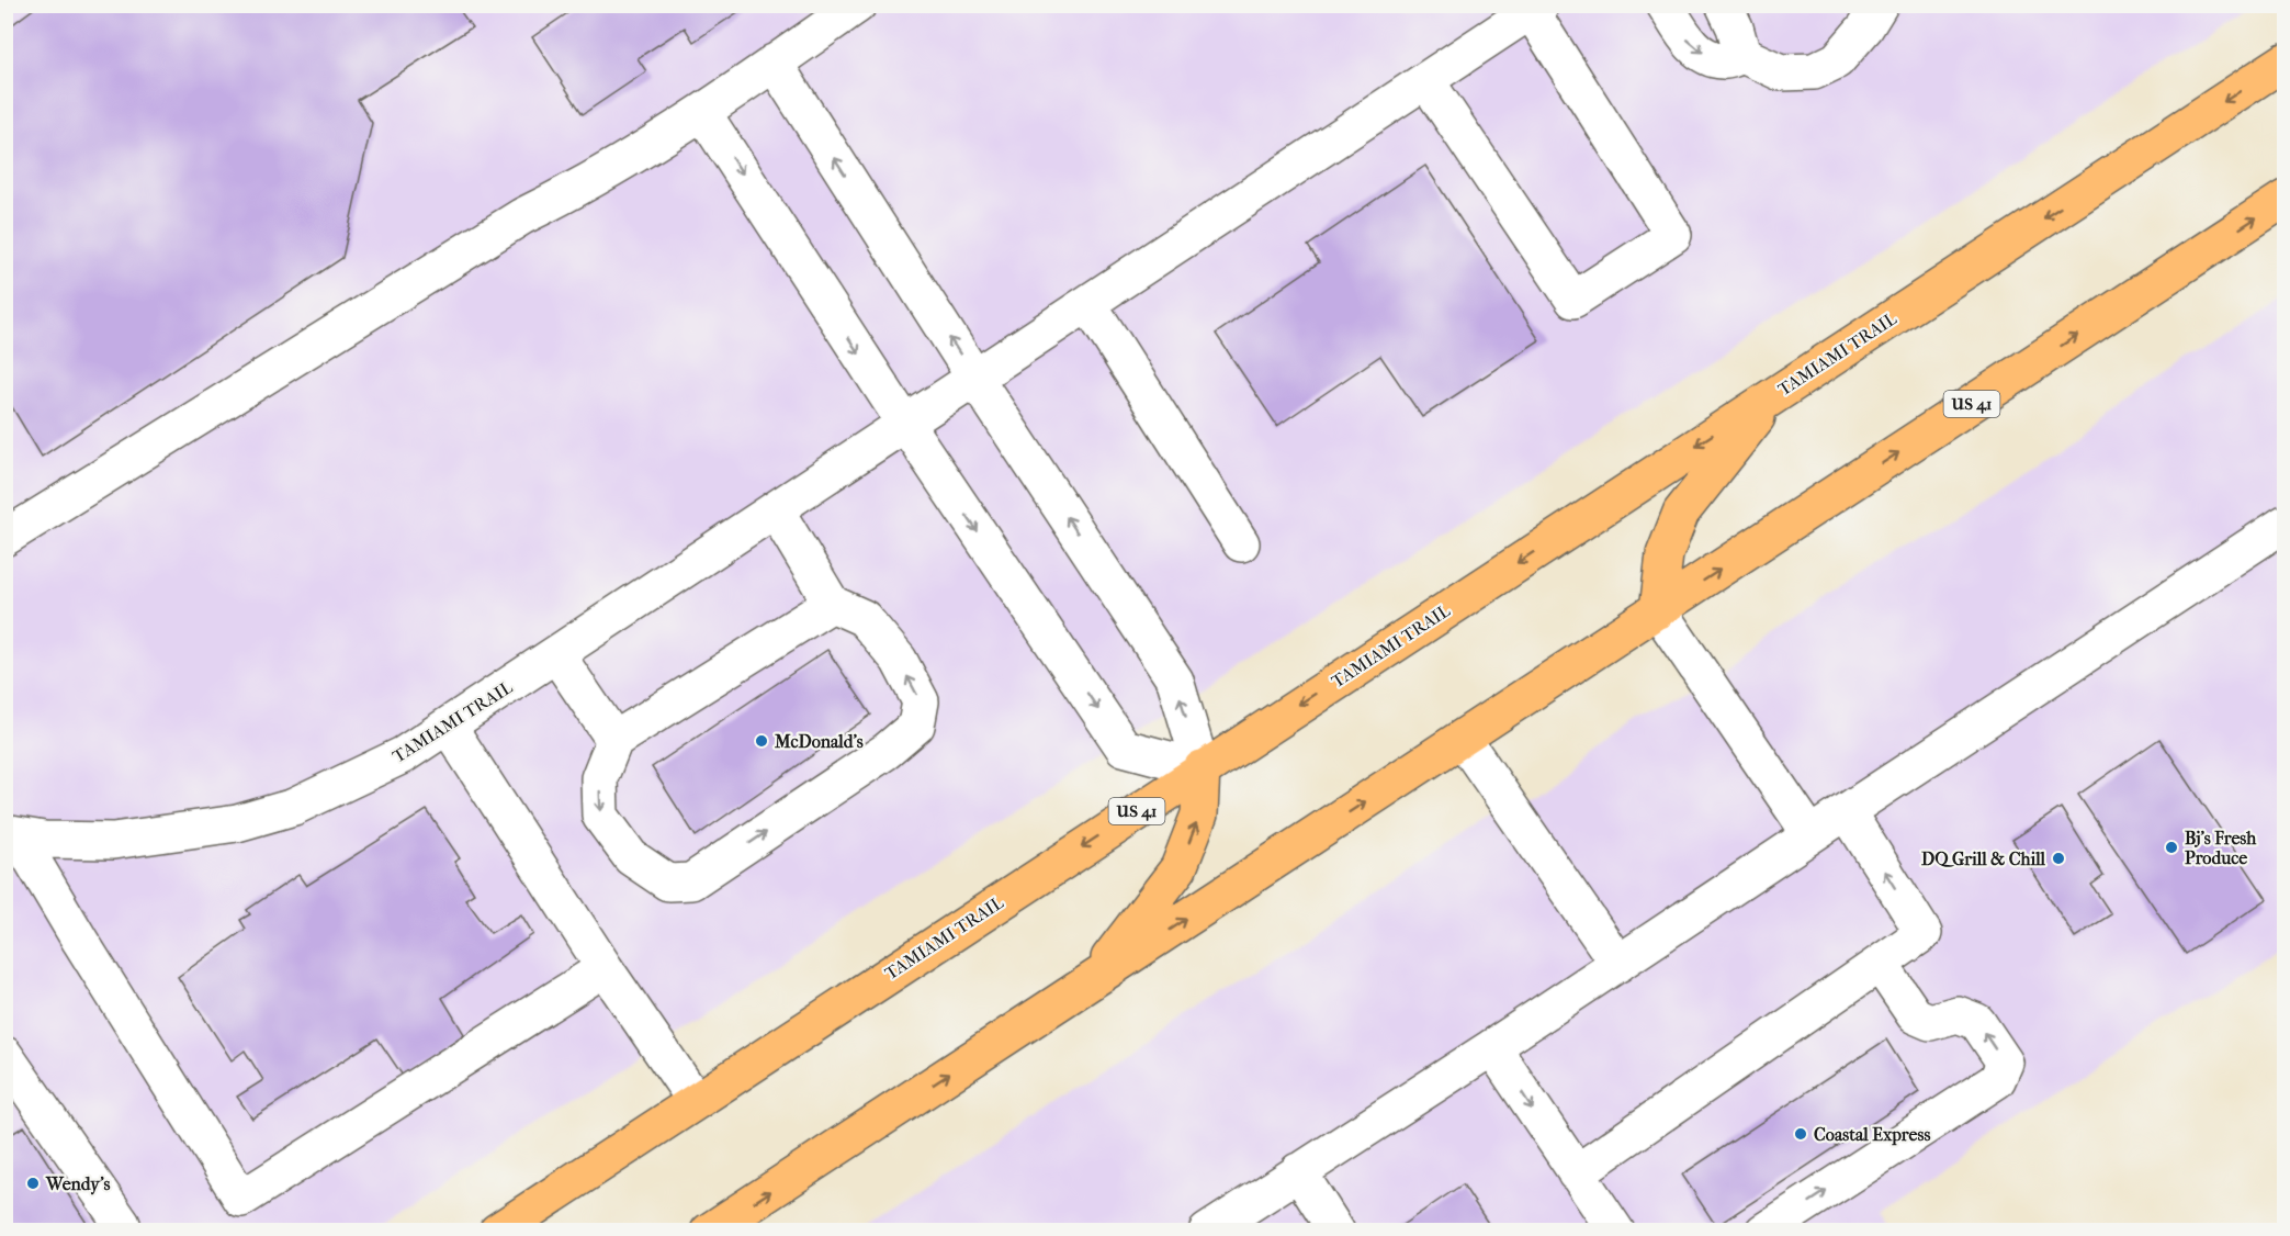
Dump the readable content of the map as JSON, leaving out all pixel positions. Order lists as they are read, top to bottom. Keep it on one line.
{"streets":{"main road":["TAMIAMI TRAIL","US 41"]},"one_way":["TAMIAMI TRAIL"],"places":["McDonald's","Bj's Fresh Produce","DQ Grill & Chill","Coastal Express","Wendy's"]}
